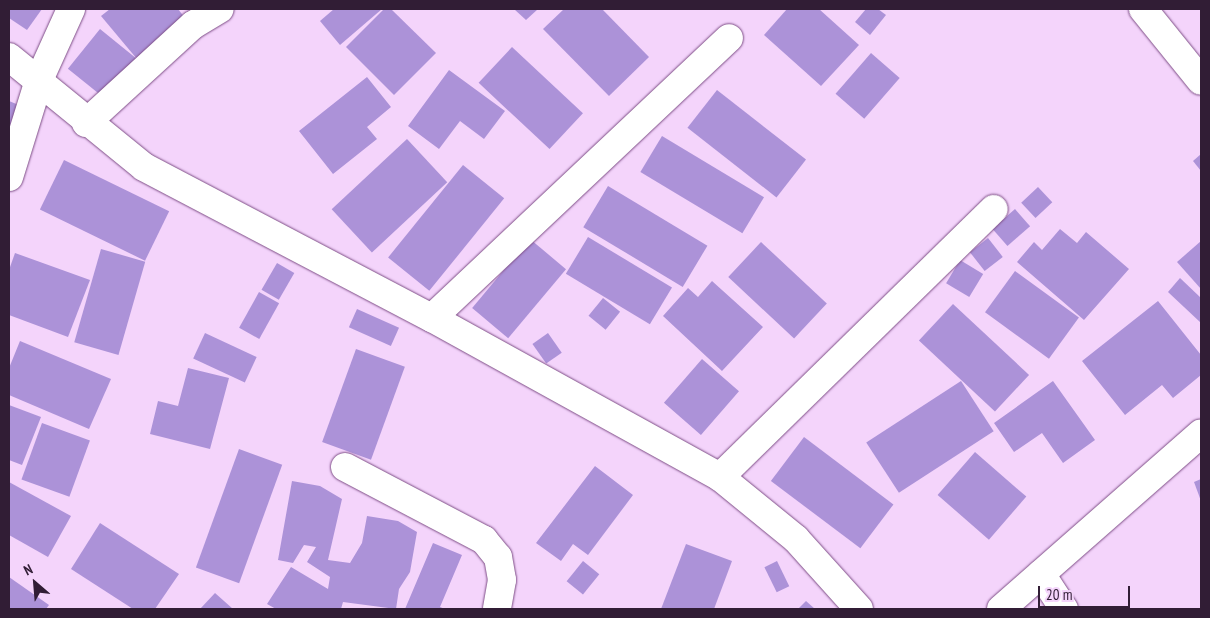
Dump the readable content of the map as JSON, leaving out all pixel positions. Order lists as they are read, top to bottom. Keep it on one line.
{"scale_bar":"20 m","north":"top left"}
